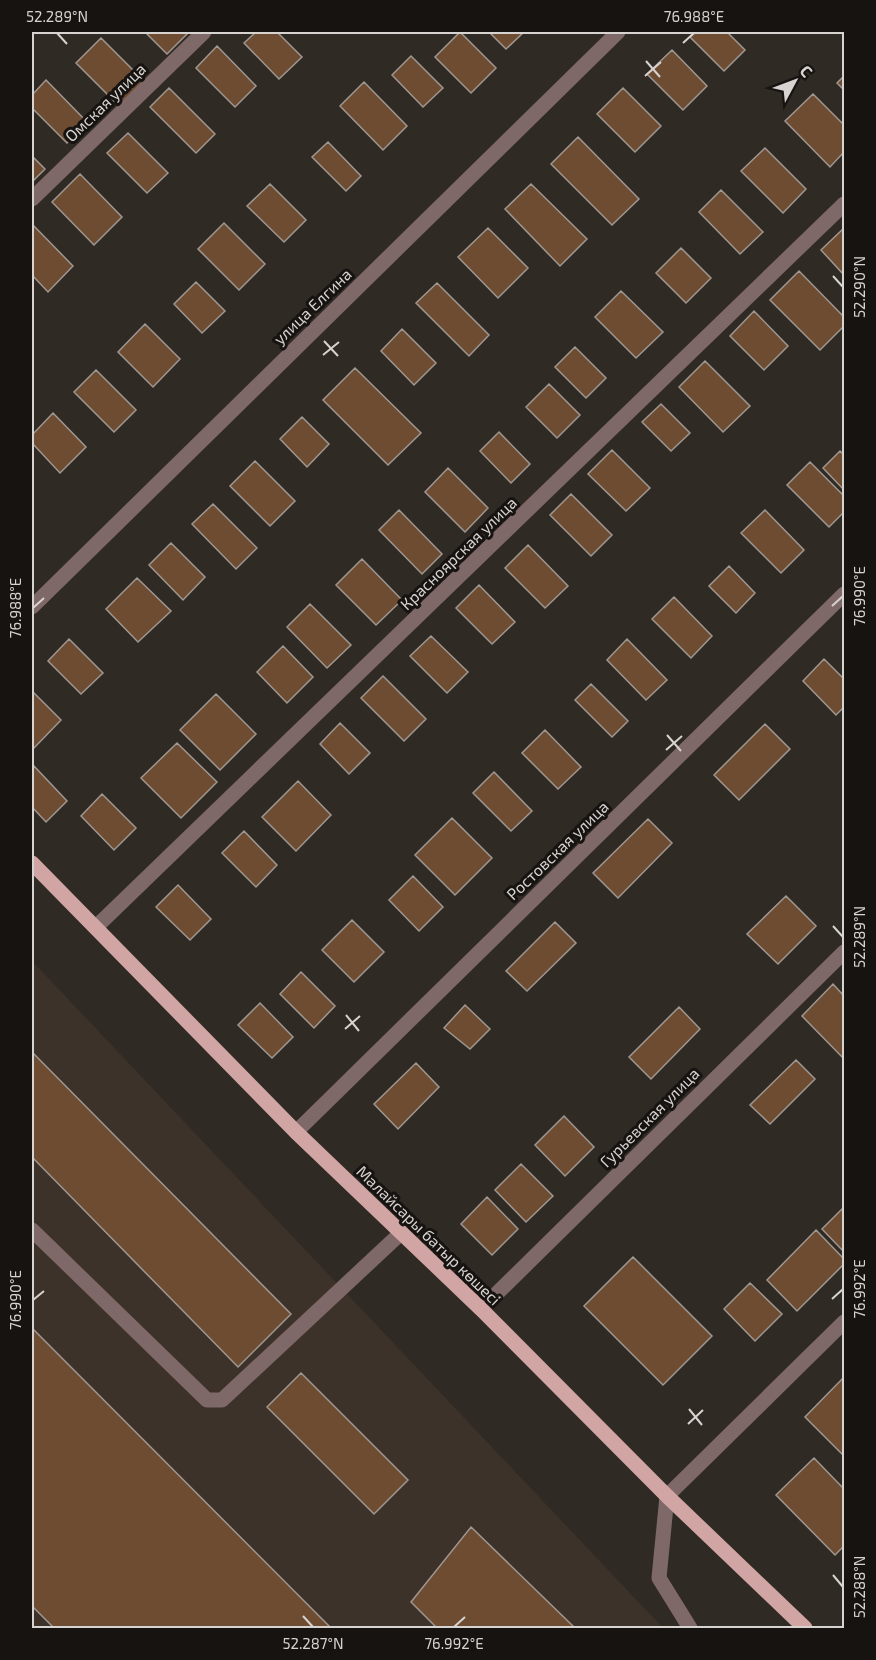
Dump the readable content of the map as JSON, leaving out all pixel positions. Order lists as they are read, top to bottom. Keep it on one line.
{"streets":{"main road":["Малайсары батыр көшесі"],"street":["Омская улица","улица Елгина","Красноярская улица","Ростовская улица","Гурьевская улица"]},"crossings":[["Красноярская улица","Малайсары батыр көшесі"],["Ростовская улица","Малайсары батыр көшесі"],["Гурьевская улица","Малайсары батыр көшесі"]],"north":"top right","coordinates":["52.289°N","76.988°E","52.290°N","76.990°E","76.992°E","52.288°N","52.287°N"]}
